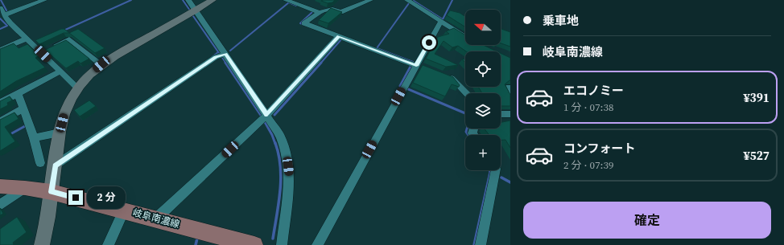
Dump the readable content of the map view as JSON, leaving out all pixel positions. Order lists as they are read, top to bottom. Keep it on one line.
{"streets":{"main road":["岐阜南濃線"]},"north":"left","page":{"banner":["乗車地","岐阜南濃線"],"map_buttons":"+","list":[{"name":"エコノミー","note":"1 分 · 07:38","value":"¥391"},{"name":"コンフォート","note":"2 分 · 07:39","value":"¥527"}],"bubble":"2 分","buttons":"確定"}}
